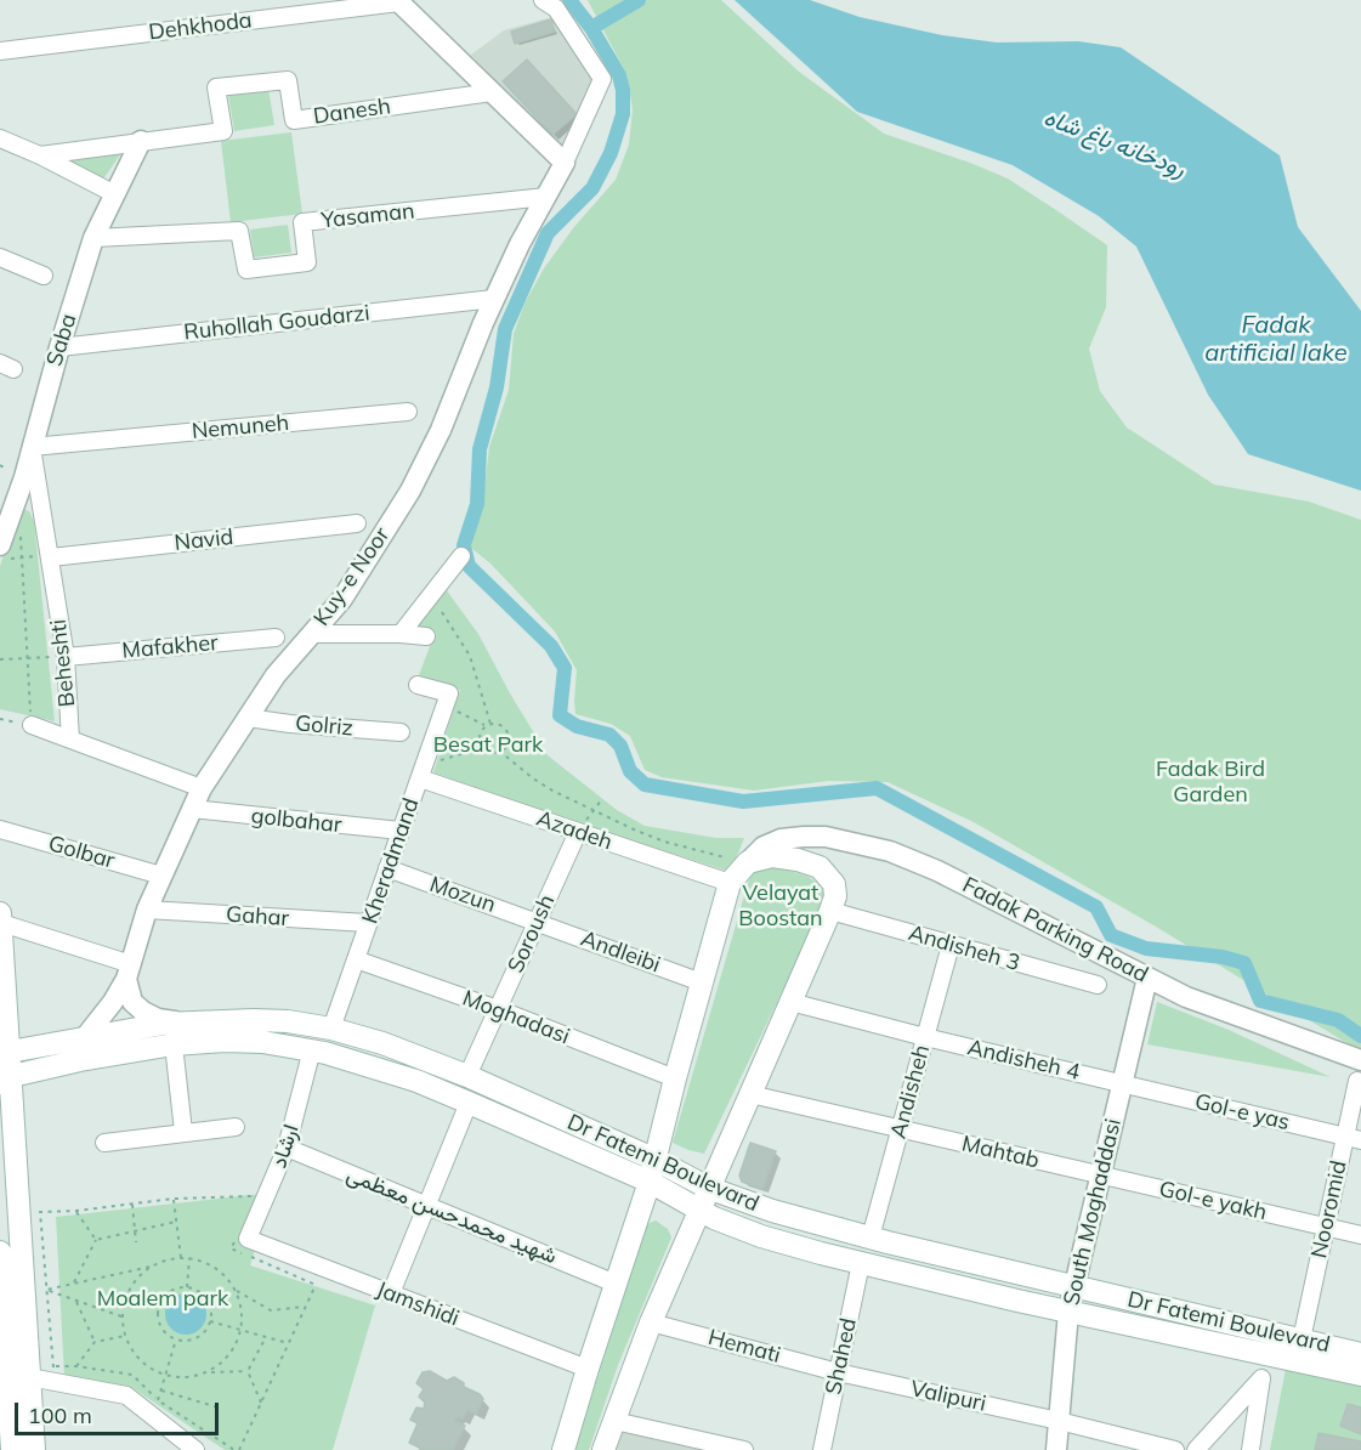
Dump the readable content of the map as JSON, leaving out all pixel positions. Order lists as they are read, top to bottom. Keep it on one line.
{"streets":{"main road":["Dr Fatemi Boulevard"],"street":["Dehkhoda","Danesh","Yasaman","Ruhollah Goudarzi","Saba","Nemuneh","Navid","Kuy-e Noor","Mafakher","Beheshti","Golriz","golbahar","Azadeh","Golbar","Kheradmand","Mozun","Gahar","Fadak Parking Road","Soroush","Andisheh 3","Andleibi","Moghadasi","Andisheh 4","Andisheh","Gol-e yas","ارشاد","Mahtab","Gol-e yakh","Nooromid","South Moghaddasi","شهید محمدحسن معظمی","Jamshidi","Hemati","Shahed","Valipuri"]},"crossings":[["Danesh","Saba"],["Yasaman","Saba"],["Yasaman","Kuy-e Noor"],["Ruhollah Goudarzi","Saba"],["Ruhollah Goudarzi","Kuy-e Noor"],["Saba","Nemuneh"],["Saba","Beheshti"],["Nemuneh","Beheshti"],["Navid","Beheshti"],["Kuy-e Noor","Beheshti"],["Kuy-e Noor","Golriz"],["Kuy-e Noor","golbahar"],["Kuy-e Noor","Golbar"],["Kuy-e Noor","Gahar"],["Kuy-e Noor","Dr Fatemi Boulevard"],["Mafakher","Beheshti"],["golbahar","Kheradmand"],["Azadeh","Kheradmand"],["Azadeh","Soroush"],["Kheradmand","Mozun"],["Kheradmand","Gahar"],["Kheradmand","Moghadasi"],["Kheradmand","Dr Fatemi Boulevard"],["Mozun","Soroush"],["Mozun","Andleibi"],["Fadak Parking Road","Nooromid"],["Fadak Parking Road","South Moghaddasi"],["Soroush","Andleibi"],["Soroush","Moghadasi"],["Soroush","Dr Fatemi Boulevard"],["Andisheh 3","Andisheh"],["Andisheh 4","Andisheh"],["Andisheh 4","Gol-e yas"],["Andisheh 4","South Moghaddasi"],["Andisheh","Mahtab"],["Andisheh","Dr Fatemi Boulevard"],["Gol-e yas","Nooromid"],["Gol-e yas","South Moghaddasi"],["ارشاد","Dr Fatemi Boulevard"],["ارشاد","شهید محمدحسن معظمی"],["ارشاد","Jamshidi"],["Mahtab","Gol-e yakh"],["Mahtab","South Moghaddasi"],["Dr Fatemi Boulevard","Nooromid"],["Dr Fatemi Boulevard","South Moghaddasi"],["Dr Fatemi Boulevard","Shahed"],["Gol-e yakh","Nooromid"],["Gol-e yakh","South Moghaddasi"],["South Moghaddasi","Valipuri"],["Hemati","Shahed"],["Hemati","Valipuri"],["Shahed","Valipuri"]],"water":["رودخانه باغ شاه","Fadak artificial lake"],"parks":["Besat Park","Fadak Bird Garden","Velayat Boostan","Moalem park"],"scale_bar":"100 m"}
